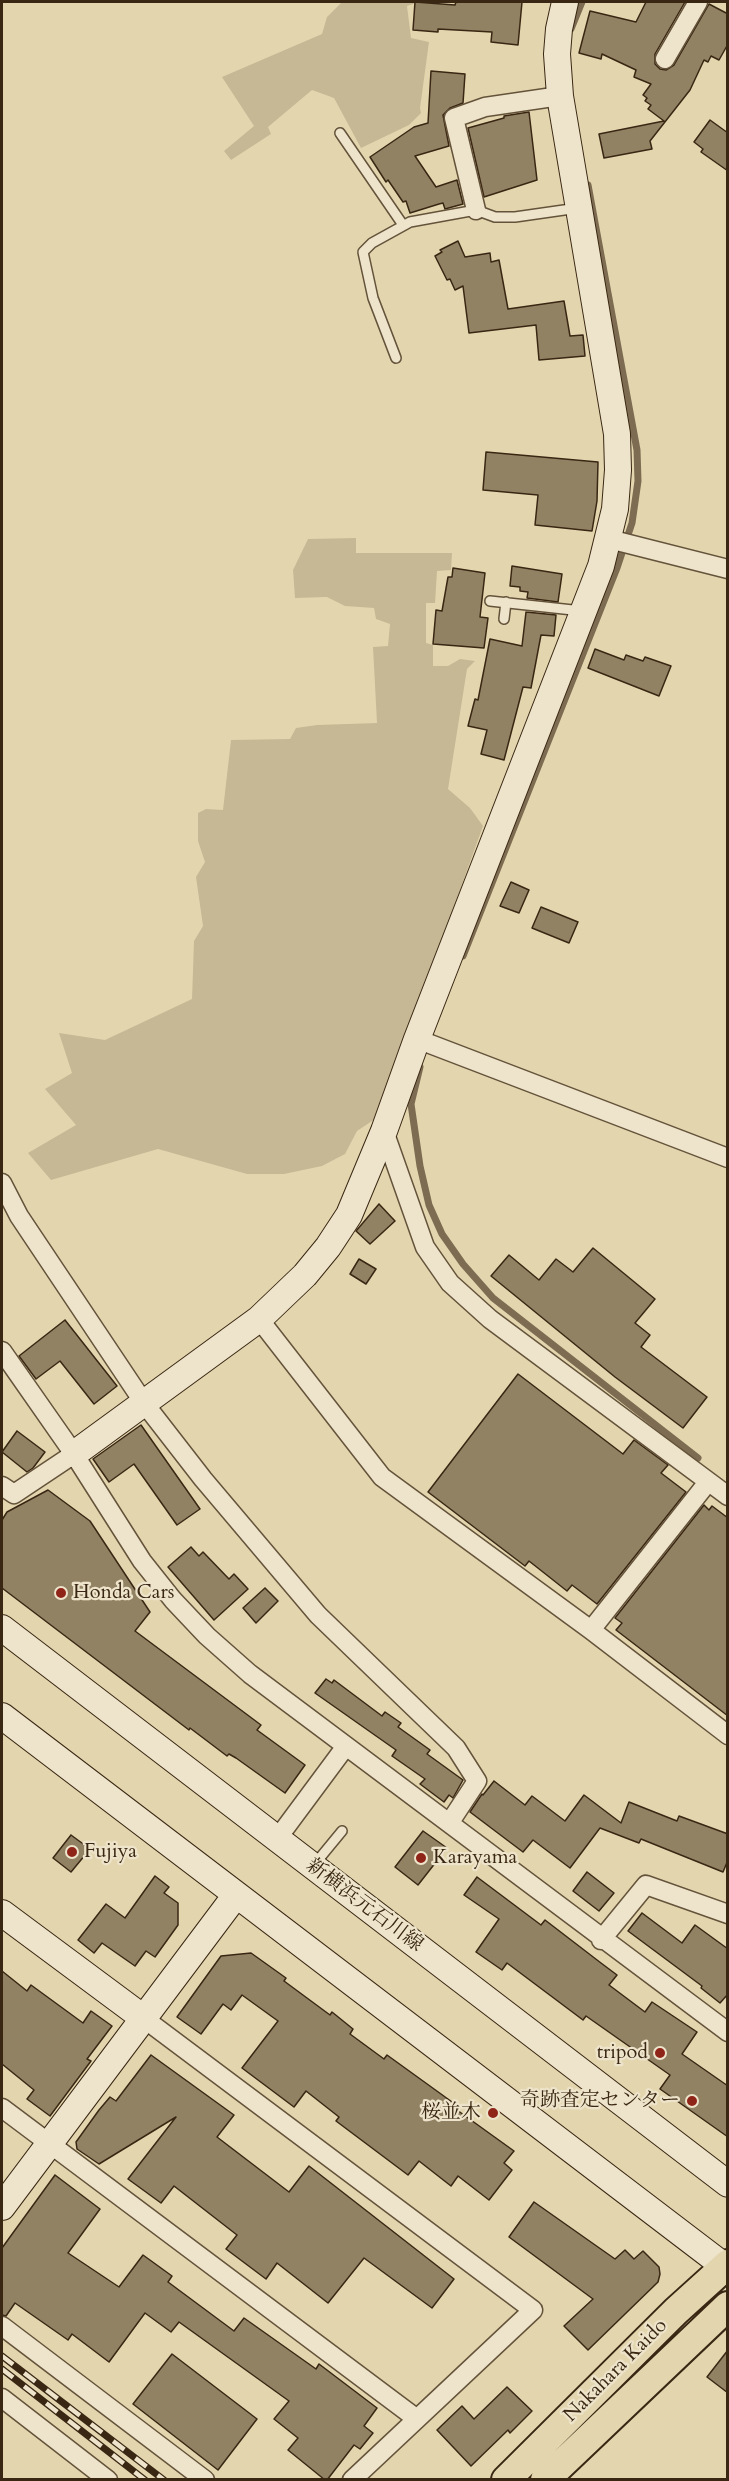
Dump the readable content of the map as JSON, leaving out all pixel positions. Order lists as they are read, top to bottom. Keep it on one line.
{"streets":{"main road":["Nakahara Kaido"],"street":["新横浜元石川線"]},"places":["Honda Cars","Fujiya","Karayama","tripod","奇跡査定センター","桜並木"]}
